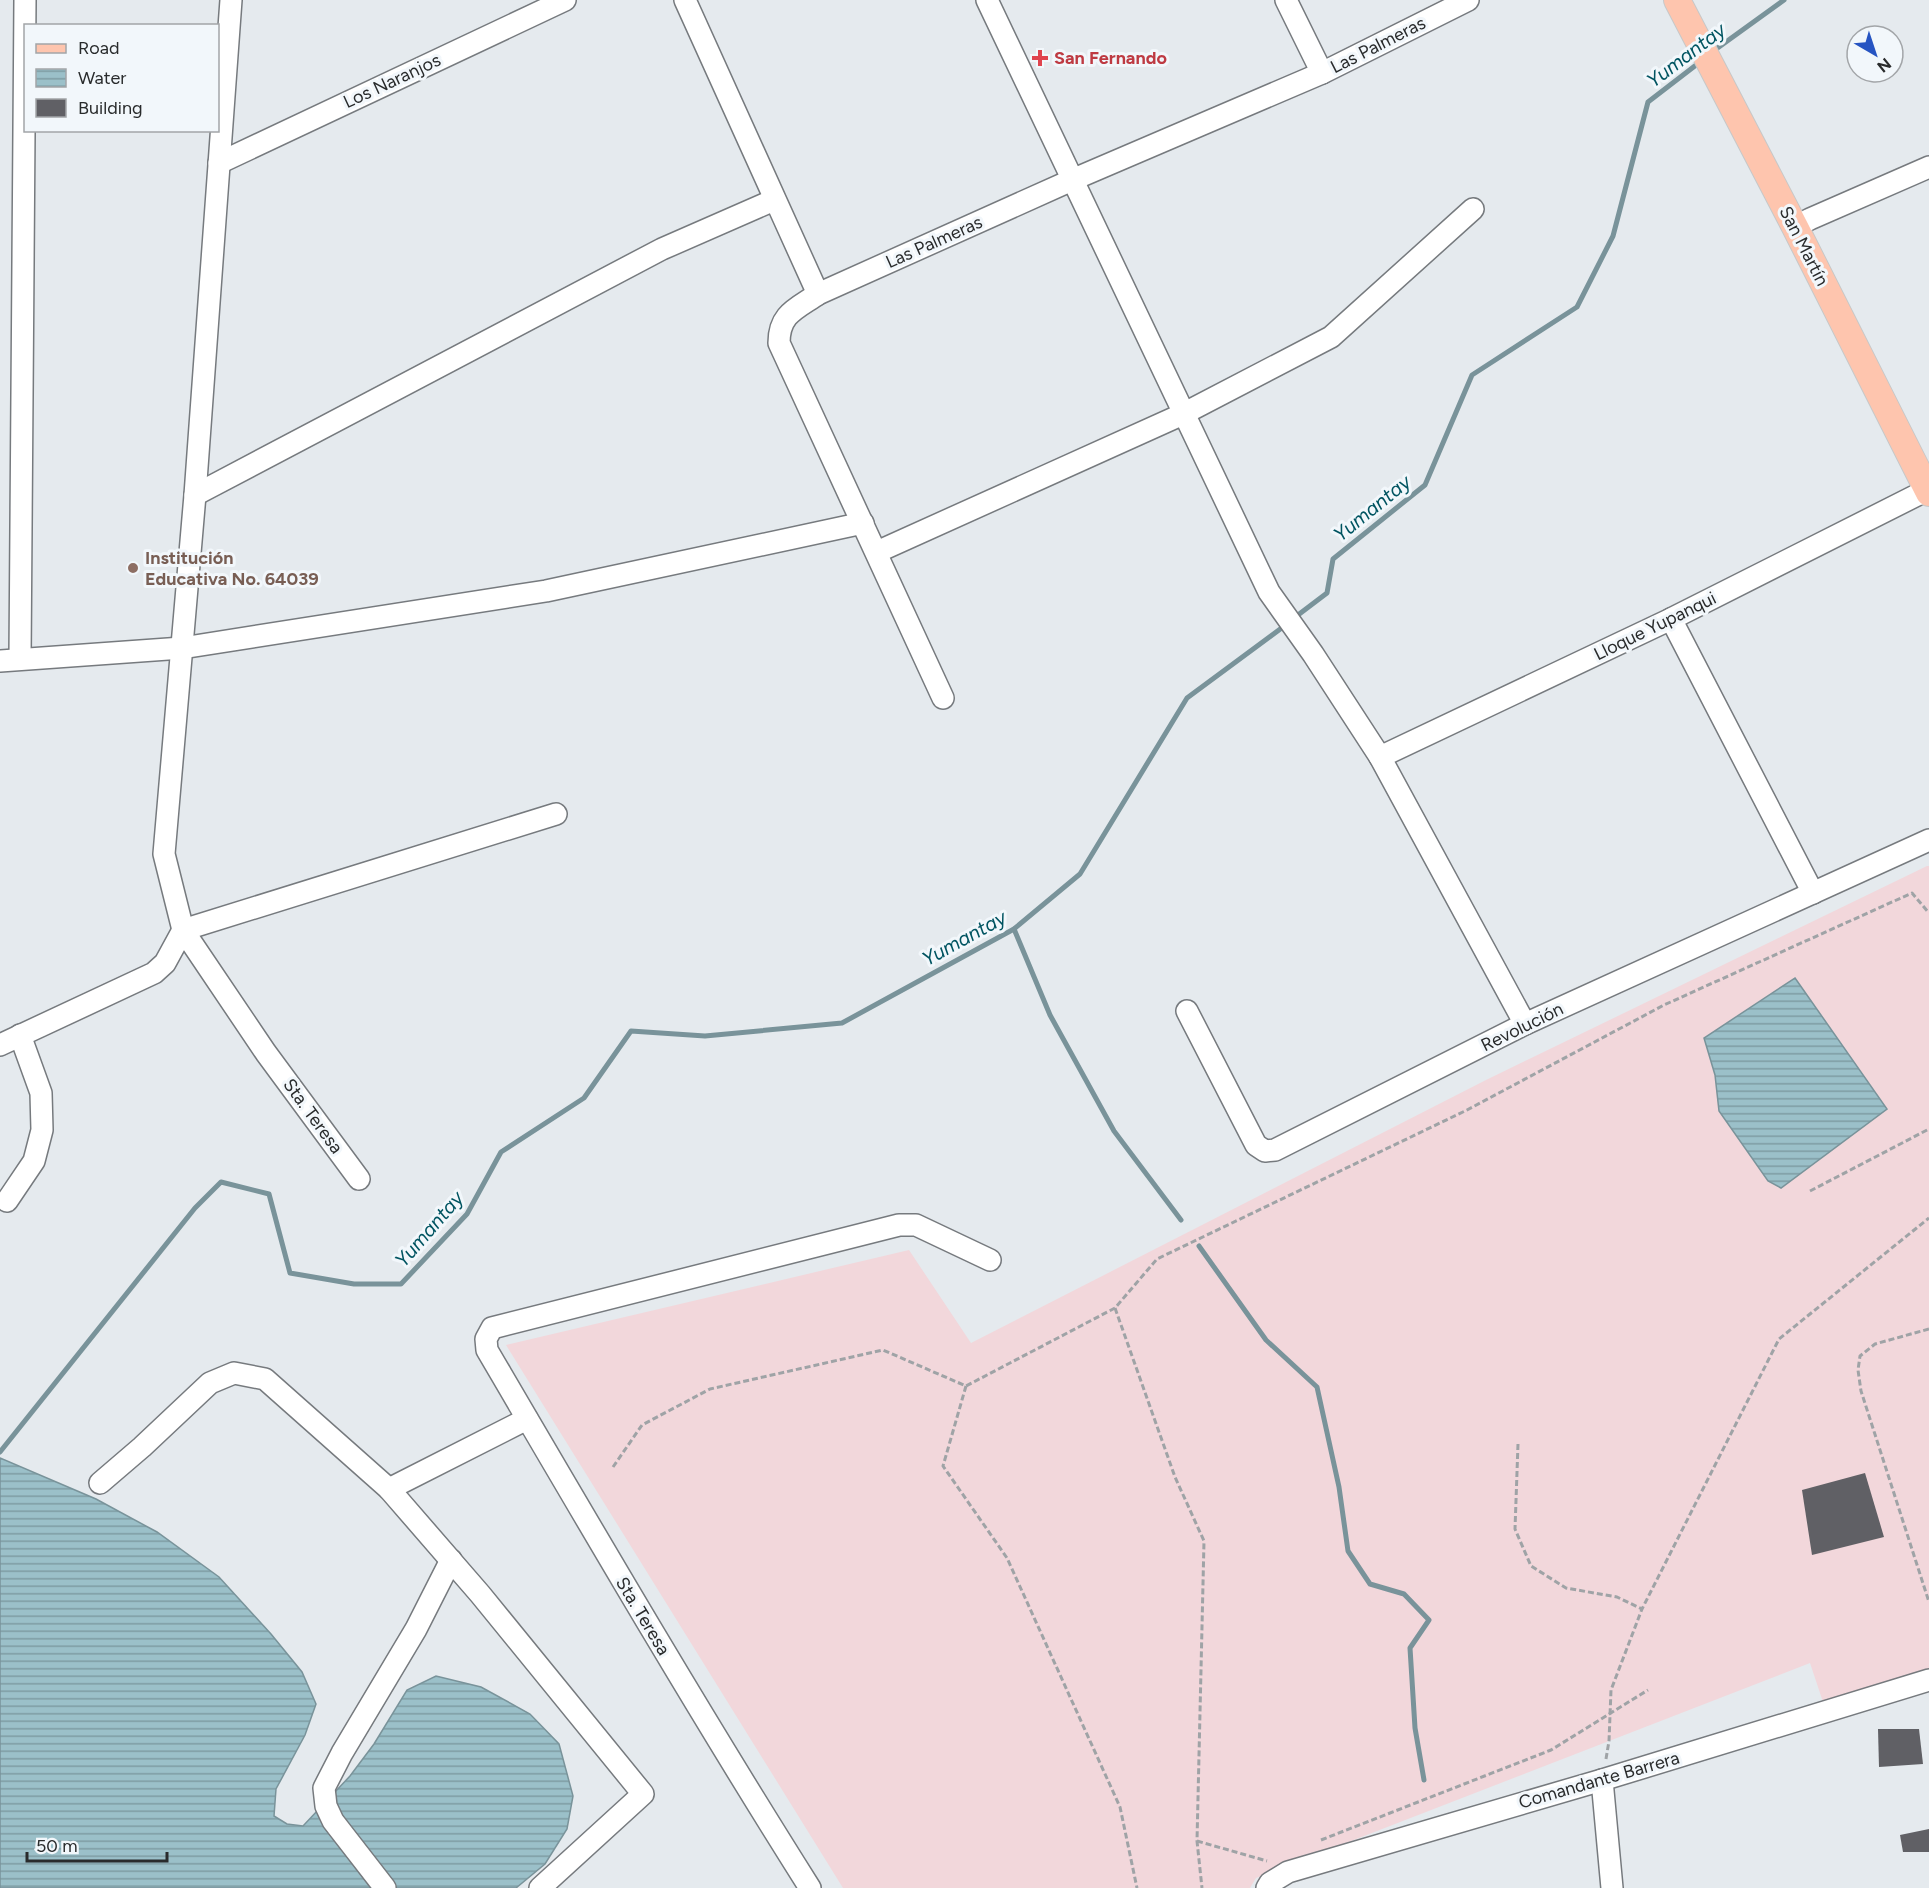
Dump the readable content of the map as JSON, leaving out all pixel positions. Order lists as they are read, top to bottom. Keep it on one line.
{"streets":{"main road":["San Martín"],"street":["Las Palmeras","Los Naranjos","Lloque Yupanqui","Revolución","Sta. Teresa","Comandante Barrera"]},"crossings":[["Los Naranjos","Sta. Teresa"],["San Martín","Lloque Yupanqui"]],"water":["Yumantay"],"places":{"health":["San Fernando"],"other":["Institución Educativa No. 64039"]},"legend":["Road","Water","Building"],"scale_bar":"50 m","north":"bottom right"}
